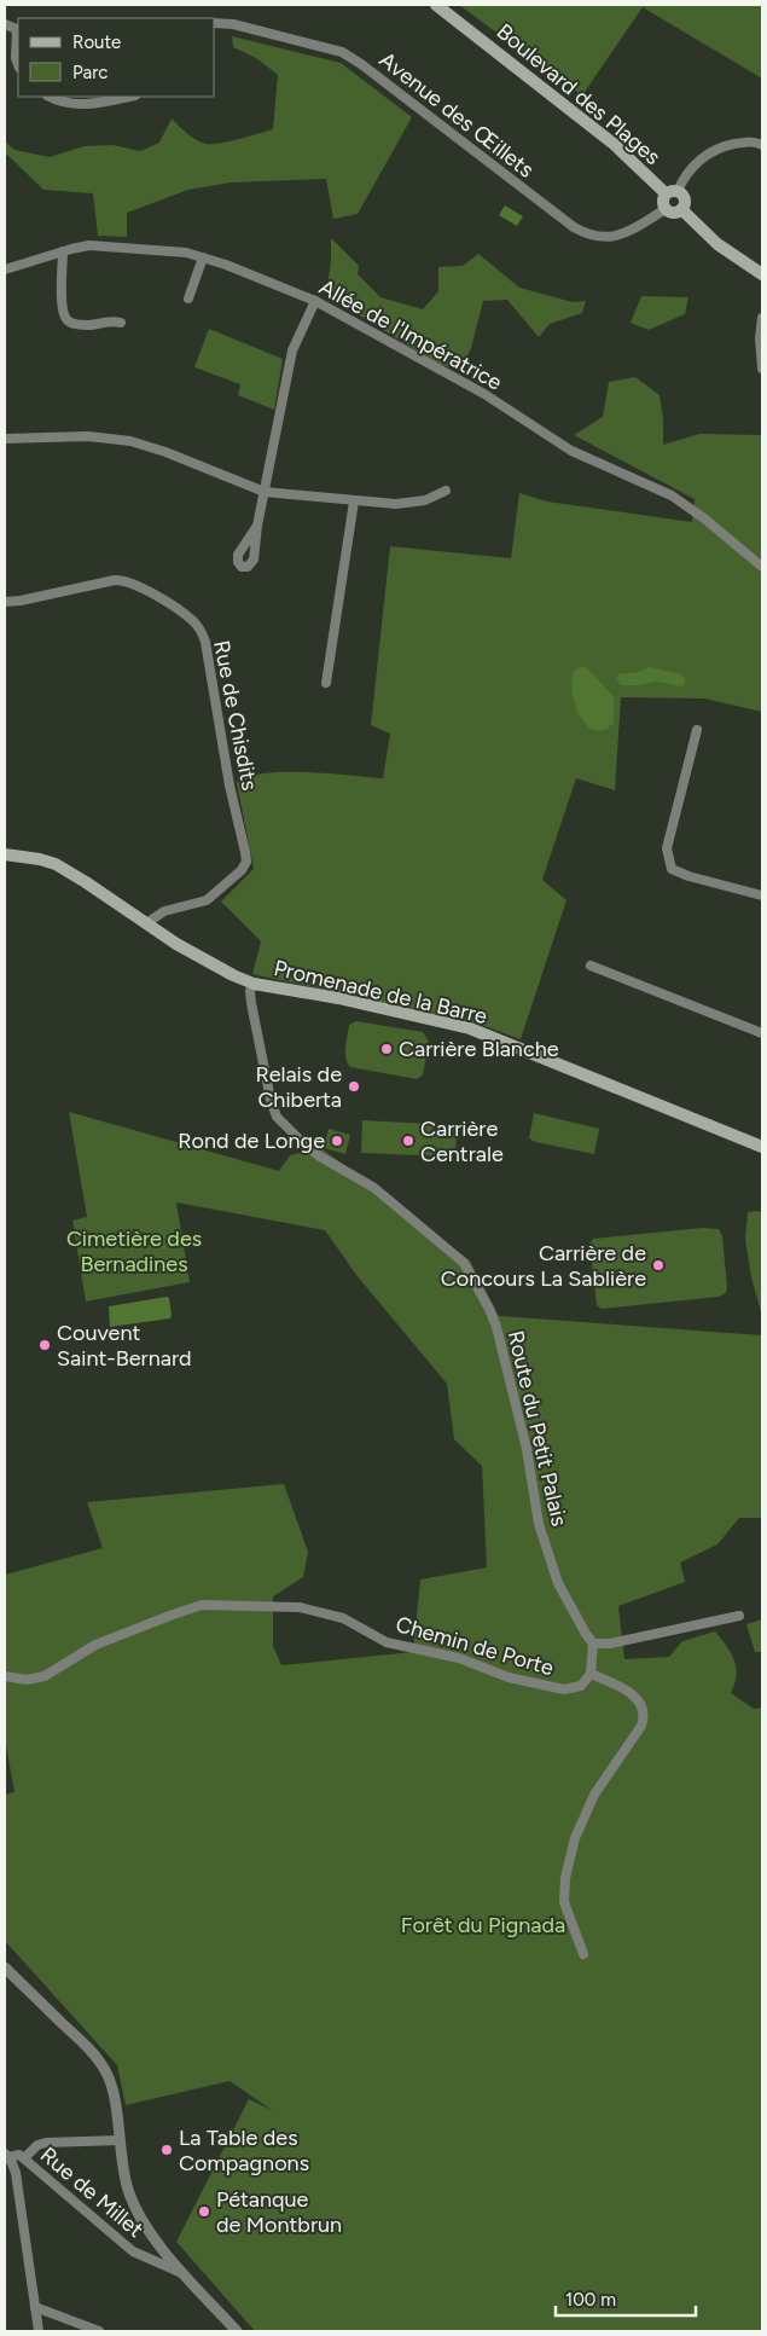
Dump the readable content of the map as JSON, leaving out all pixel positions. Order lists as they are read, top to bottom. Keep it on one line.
{"streets":{"main road":["Boulevard des Plages","Promenade de la Barre"],"street":["Avenue des Œillets","Allée de l'Impératrice","Rue de Chisdits","Route du Petit Palais","Chemin de Porte","Rue de Millet"]},"crossings":[["Boulevard des Plages","Avenue des Œillets"],["Rue de Chisdits","Promenade de la Barre"],["Promenade de la Barre","Route du Petit Palais"]],"parks":["Cimetière des Bernadines","Forêt du Pignada"],"places":["Carrière Blanche","Relais de Chiberta","Rond de Longe","Carrière Centrale","Carrière de Concours La Sablière","Couvent Saint-Bernard","La Table des Compagnons","Pétanque de Montbrun"],"legend":["Route","Parc"],"scale_bar":"100 m"}
